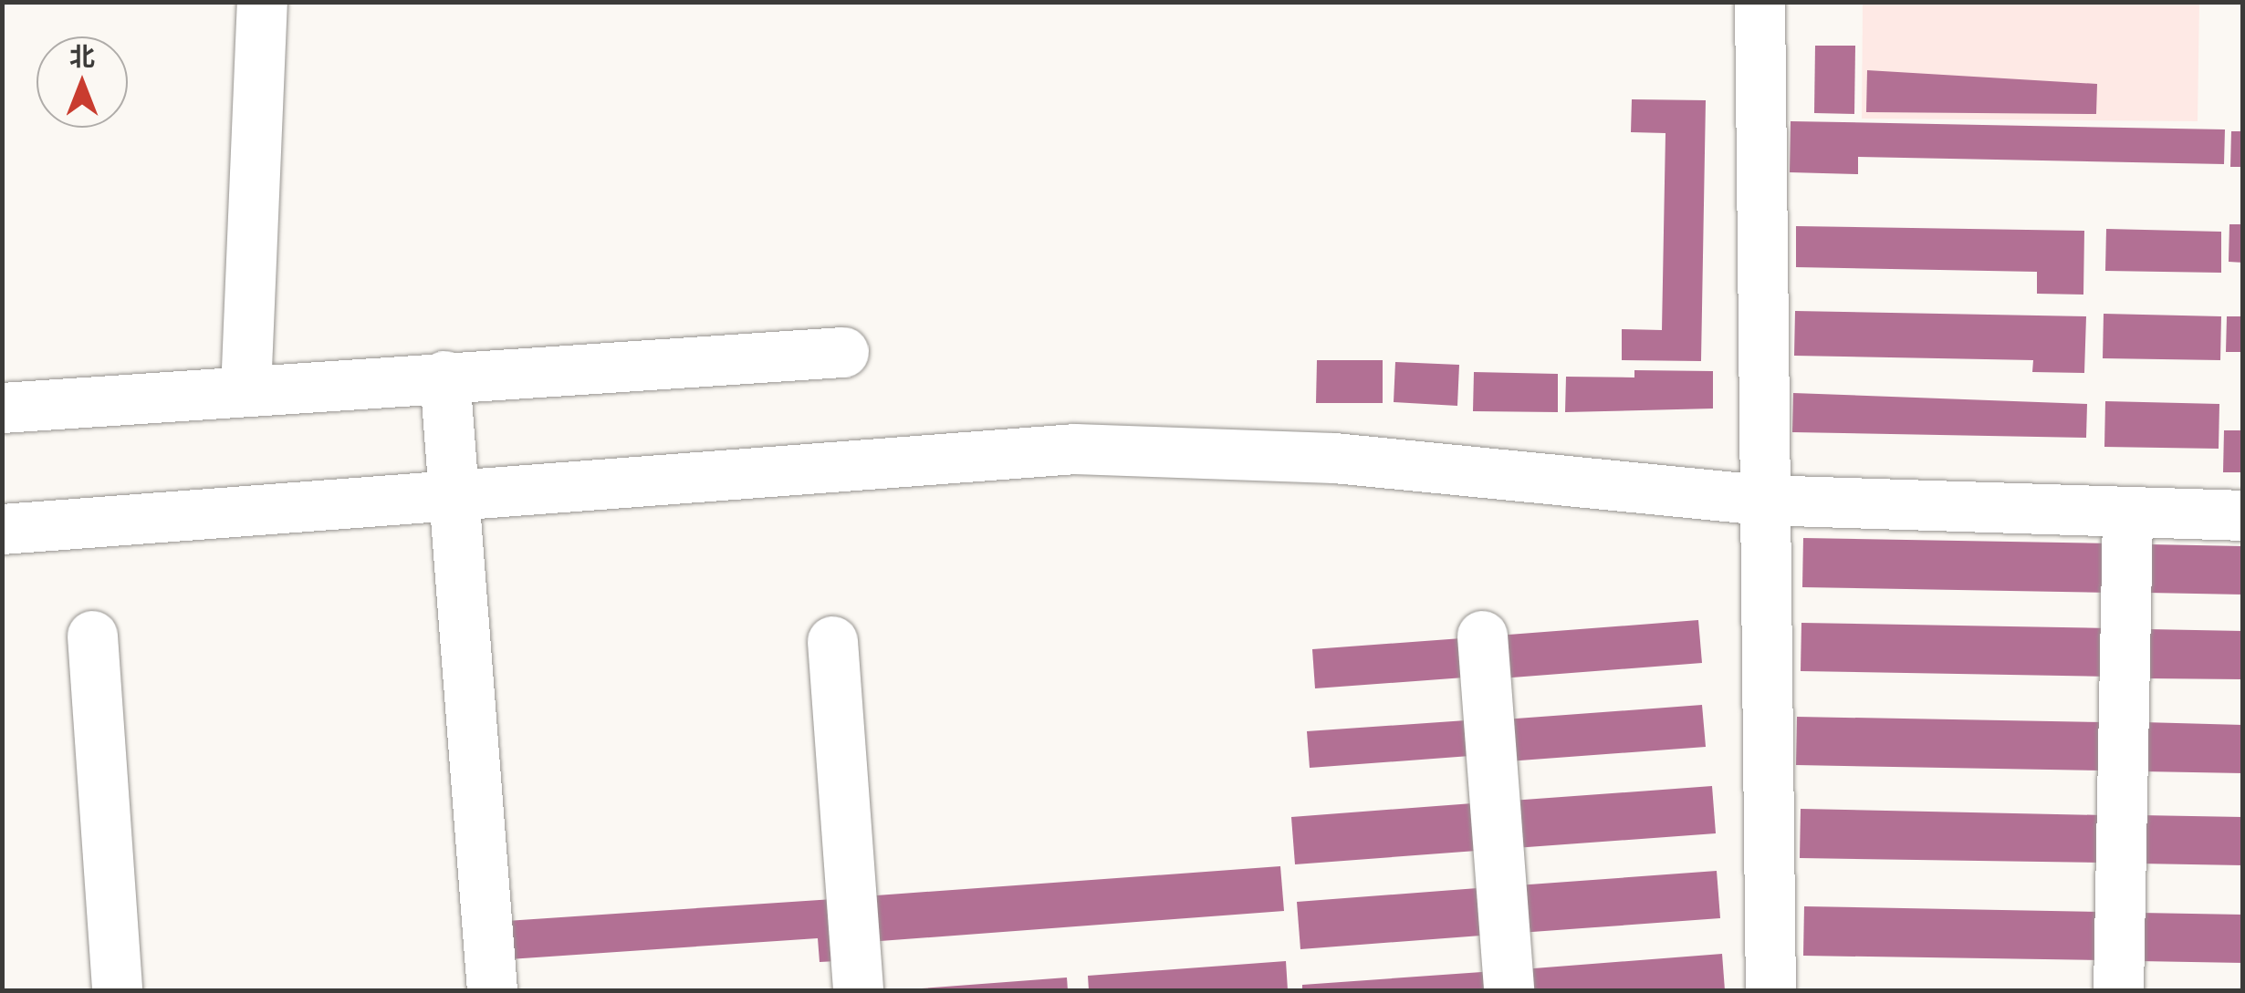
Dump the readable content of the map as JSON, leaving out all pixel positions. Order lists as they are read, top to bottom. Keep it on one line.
{"north":"top"}
